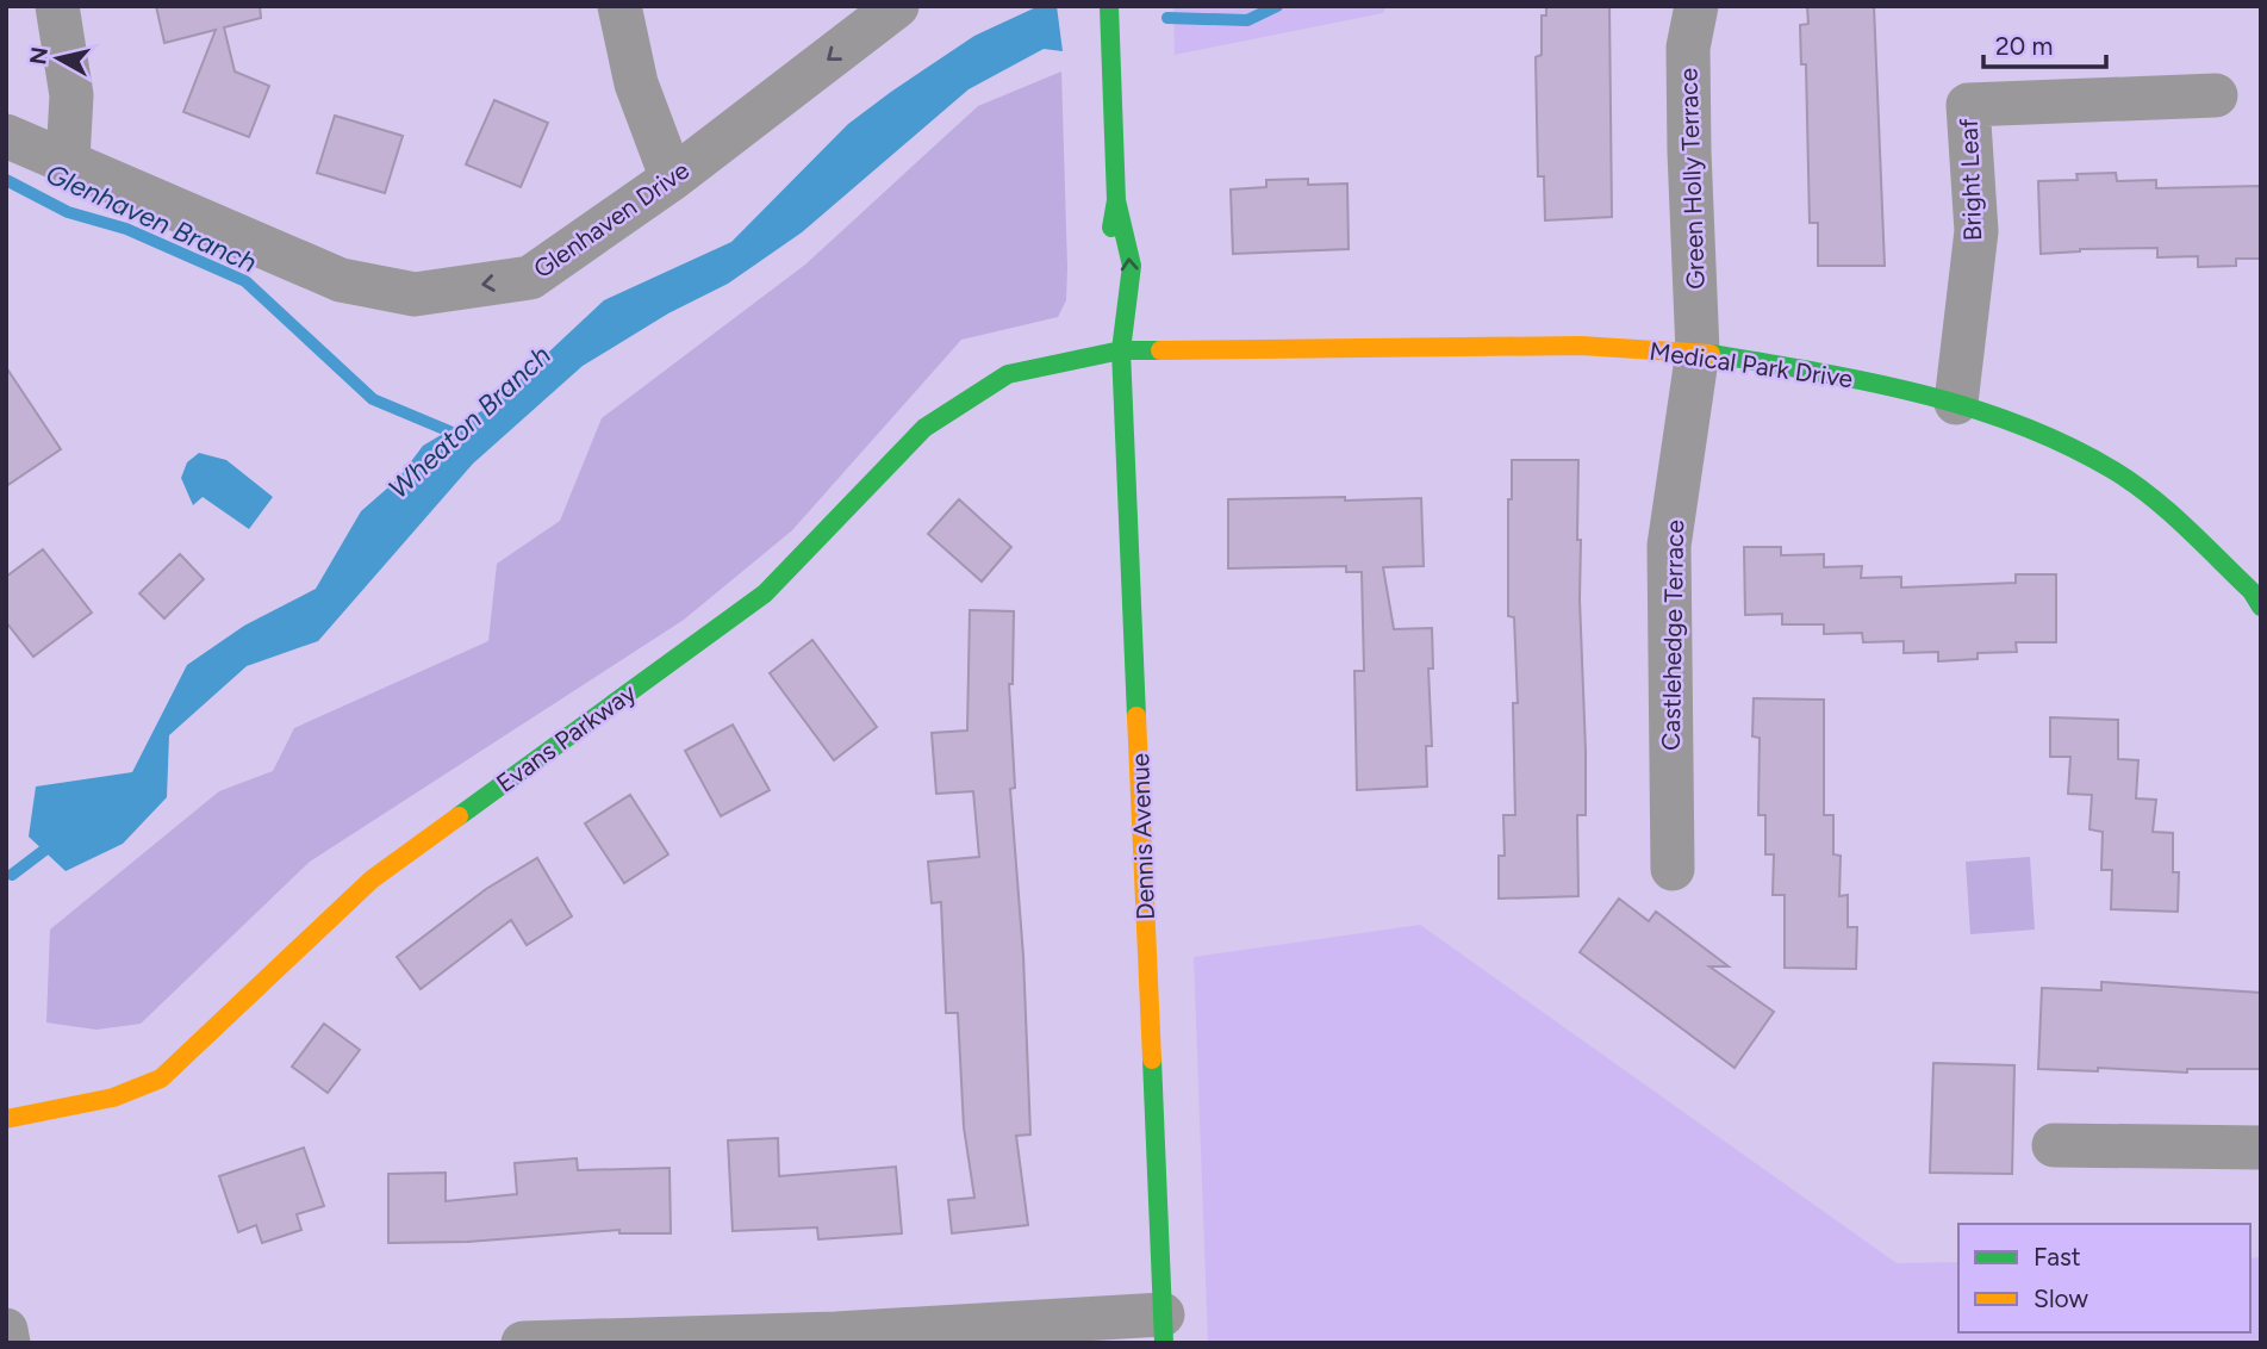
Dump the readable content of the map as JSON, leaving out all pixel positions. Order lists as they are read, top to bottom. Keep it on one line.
{"streets":{"street":["Green Holly Terrace","Bright Leaf","Glenhaven Drive","Medical Park Drive","Castlehedge Terrace","Evans Parkway","Dennis Avenue"]},"crossings":[["Green Holly Terrace","Medical Park Drive"],["Green Holly Terrace","Castlehedge Terrace"],["Bright Leaf","Medical Park Drive"],["Medical Park Drive","Castlehedge Terrace"],["Medical Park Drive","Evans Parkway"],["Medical Park Drive","Dennis Avenue"],["Evans Parkway","Dennis Avenue"]],"one_way":["Glenhaven Drive"],"water":["Glenhaven Branch","Wheaton Branch"],"legend":["Fast","Slow"],"scale_bar":"20 m","north":"left"}
